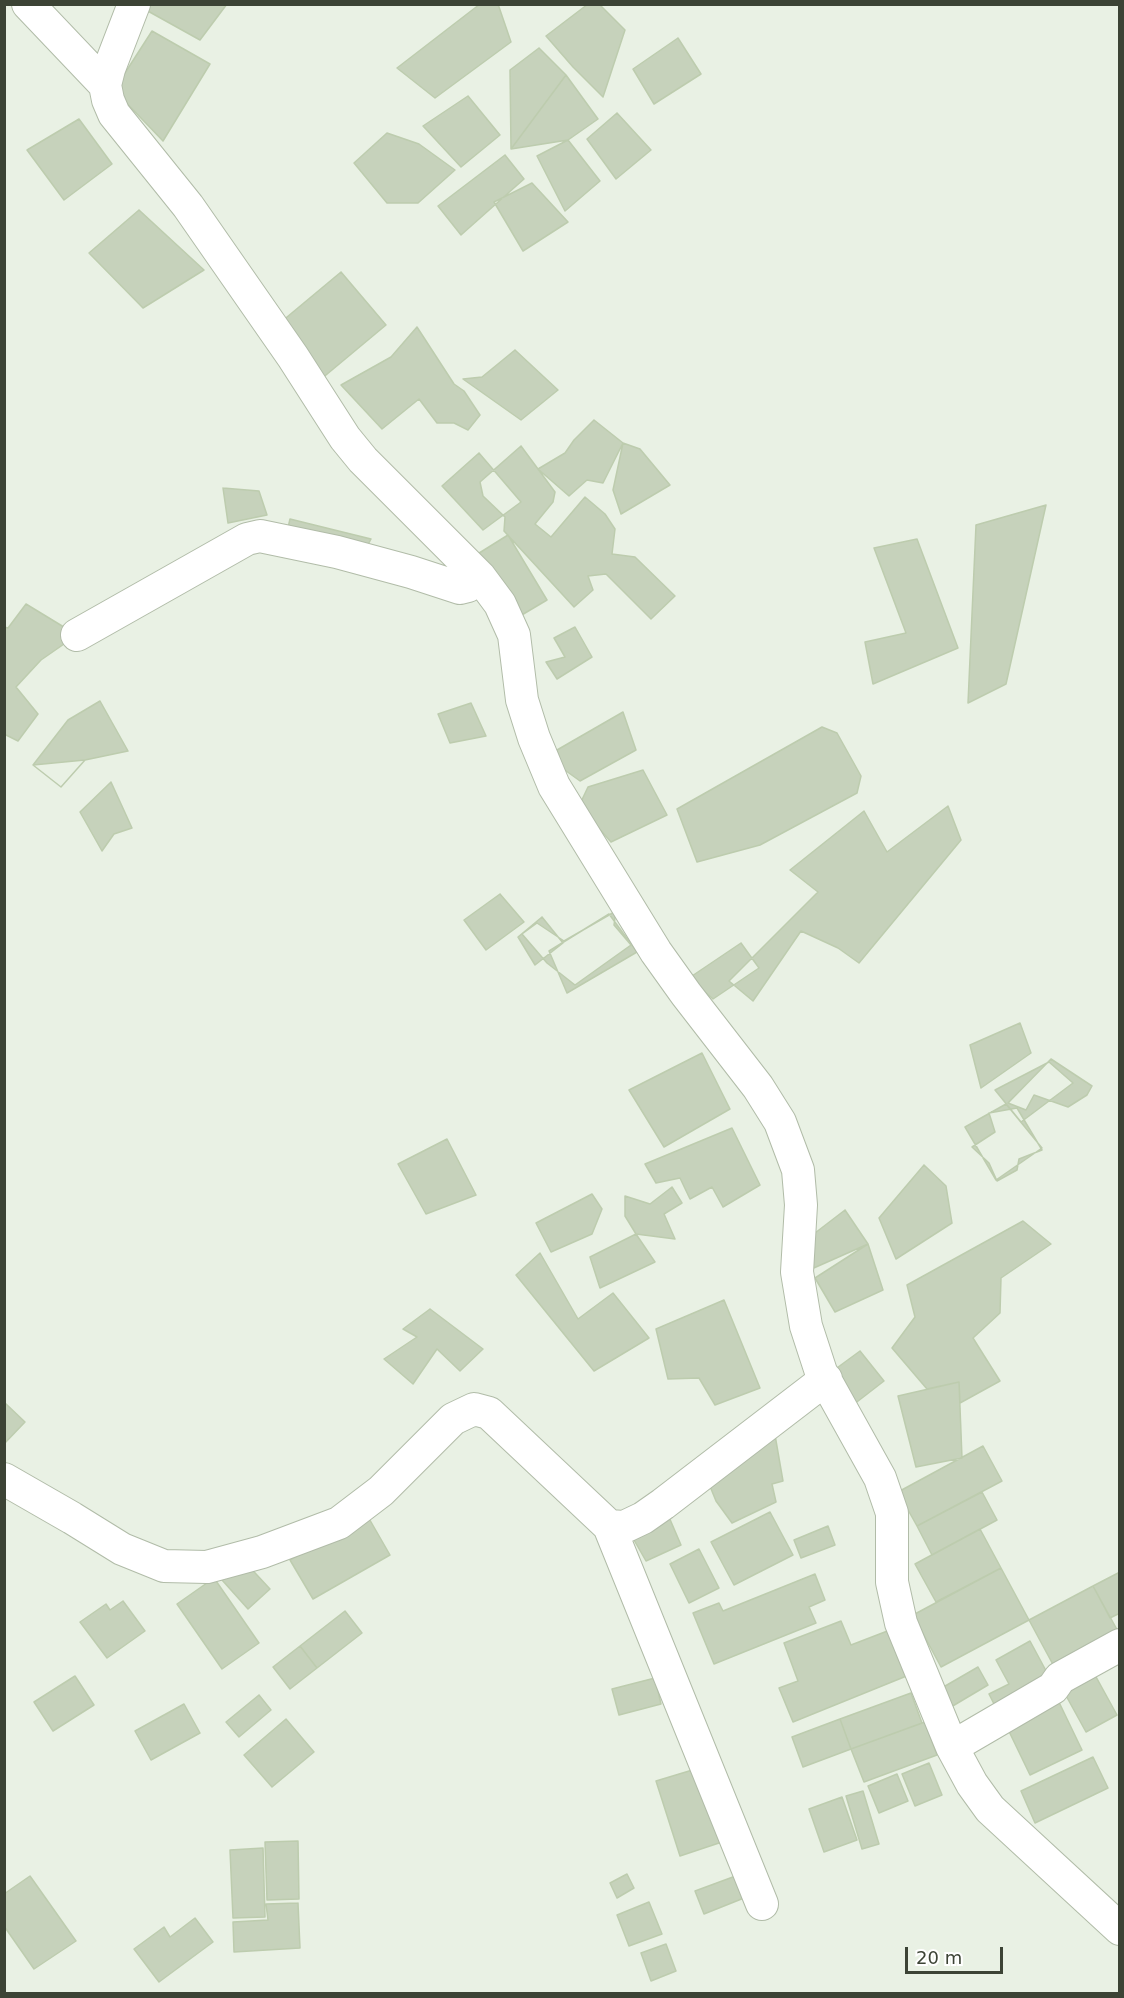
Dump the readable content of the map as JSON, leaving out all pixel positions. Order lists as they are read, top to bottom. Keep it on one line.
{"scale_bar":"20 m"}
